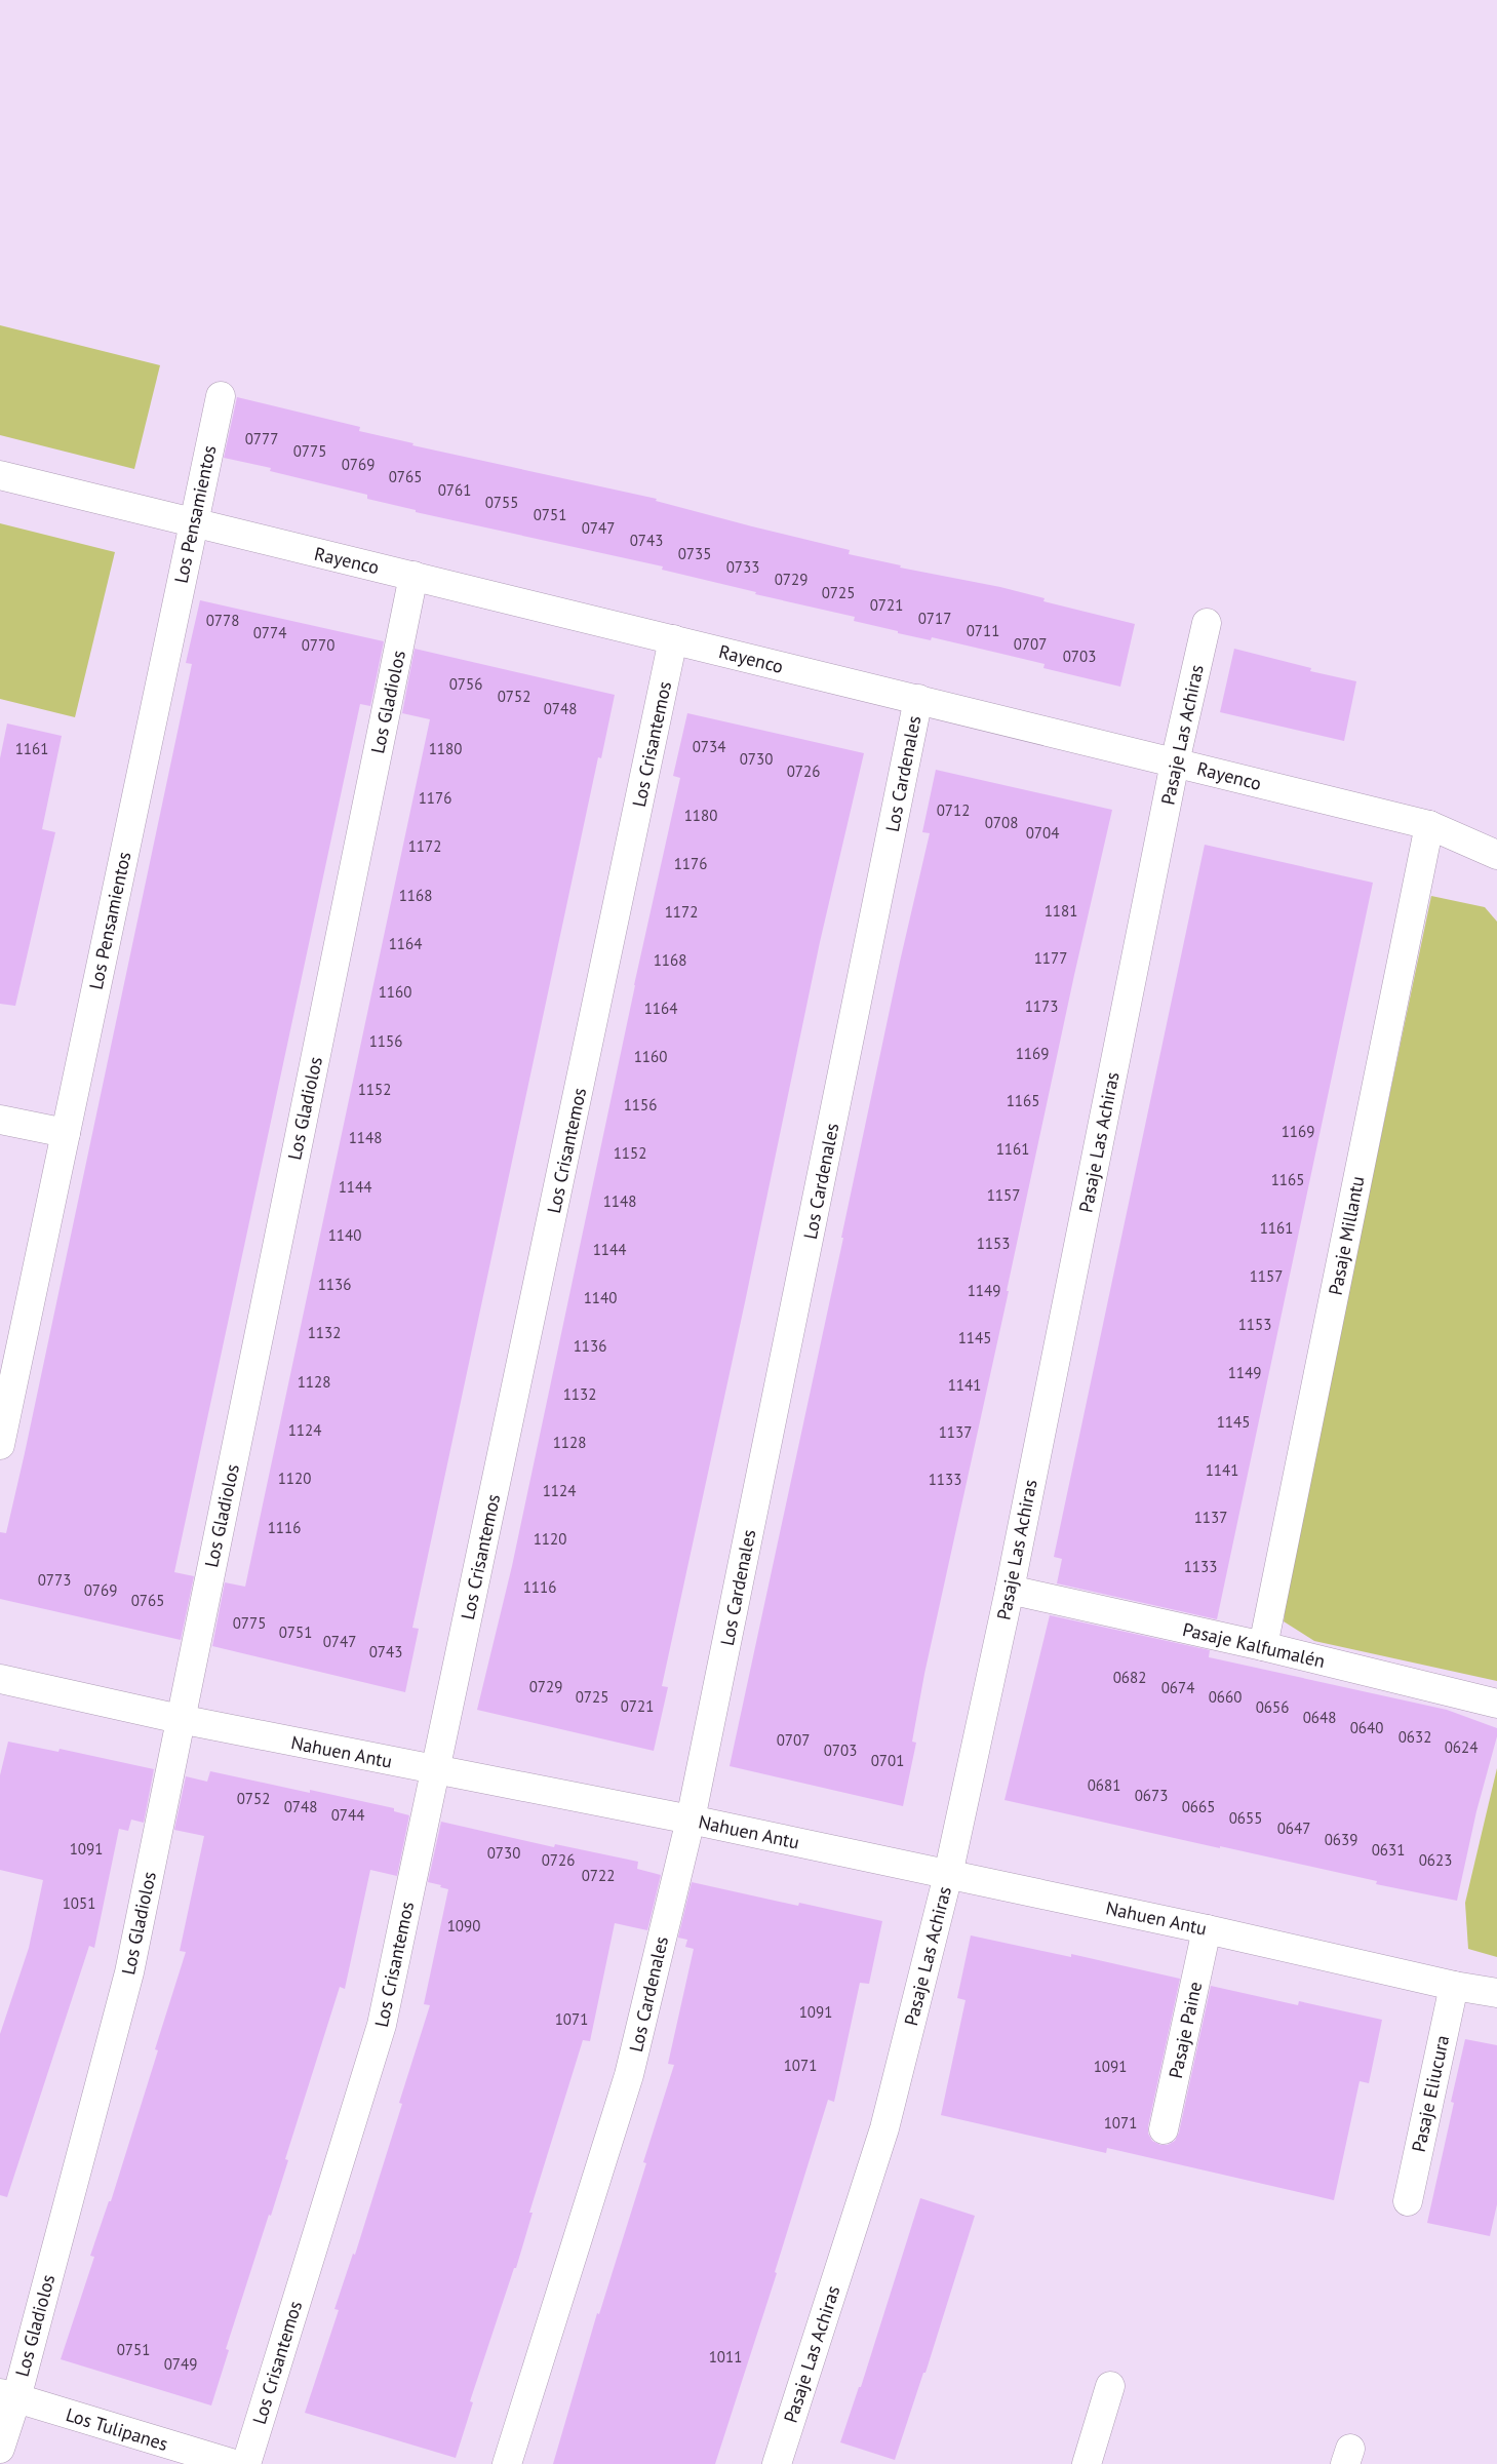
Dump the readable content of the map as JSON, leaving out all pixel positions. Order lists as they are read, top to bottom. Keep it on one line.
{"streets":{"street":["Los Pensamientos","Rayenco","Los Gladiolos","Pasaje Las Achiras","Los Crisantemos","Los Cardenales","Pasaje Millantu","Pasaje Kalfumalén","Nahuen Antu","Pasaje Paine","Pasaje Eliucura","Los Tulipanes"]},"crossings":[["Los Pensamientos","Rayenco"],["Rayenco","Los Gladiolos"],["Rayenco","Pasaje Las Achiras"],["Rayenco","Los Crisantemos"],["Rayenco","Los Cardenales"],["Rayenco","Pasaje Millantu"],["Los Gladiolos","Nahuen Antu"],["Los Gladiolos","Los Tulipanes"],["Pasaje Las Achiras","Pasaje Kalfumalén"],["Pasaje Las Achiras","Nahuen Antu"],["Los Crisantemos","Nahuen Antu"],["Los Cardenales","Nahuen Antu"],["Pasaje Millantu","Pasaje Kalfumalén"],["Nahuen Antu","Pasaje Paine"],["Nahuen Antu","Pasaje Eliucura"]],"house_numbers":["0777","0775","0769","0765","0761","0755","0751","0747","0743","0735","0733","0729","0725","0721","0717","0778","0711","0774","0707","0770","0703","0756","0752","0748","0734","1161","1180","0730","0726","1176","0712","1180","0708","0704","1172","1176","1168","1181","1172","1164","1177","1168","1160","1173","1164","1156","1169","1160","1152","1165","1156","1169","1148","1161","1152","1165","1144","1157","1148","1161","1140","1153","1144","1157","1136","1149","1140","1153","1132","1145","1136","1149","1128","1141","1132","1145","1124","1137","1128","1141","1120","1133","1124","1137","1116","1120","1133","0773","1116","0769","0765","0775","0751","0747","0743","0682","0729","0674","0725","0660","0721","0656","0648","0640","0632","0707","0624","0703","0701","0681","0673","0752","0748","0665","0744","0655","0647","0639","1091","0631","0730","0726","0623","0722","1051","1090","1091","1071","1071","1091","1071","0751","1011","0749"]}
